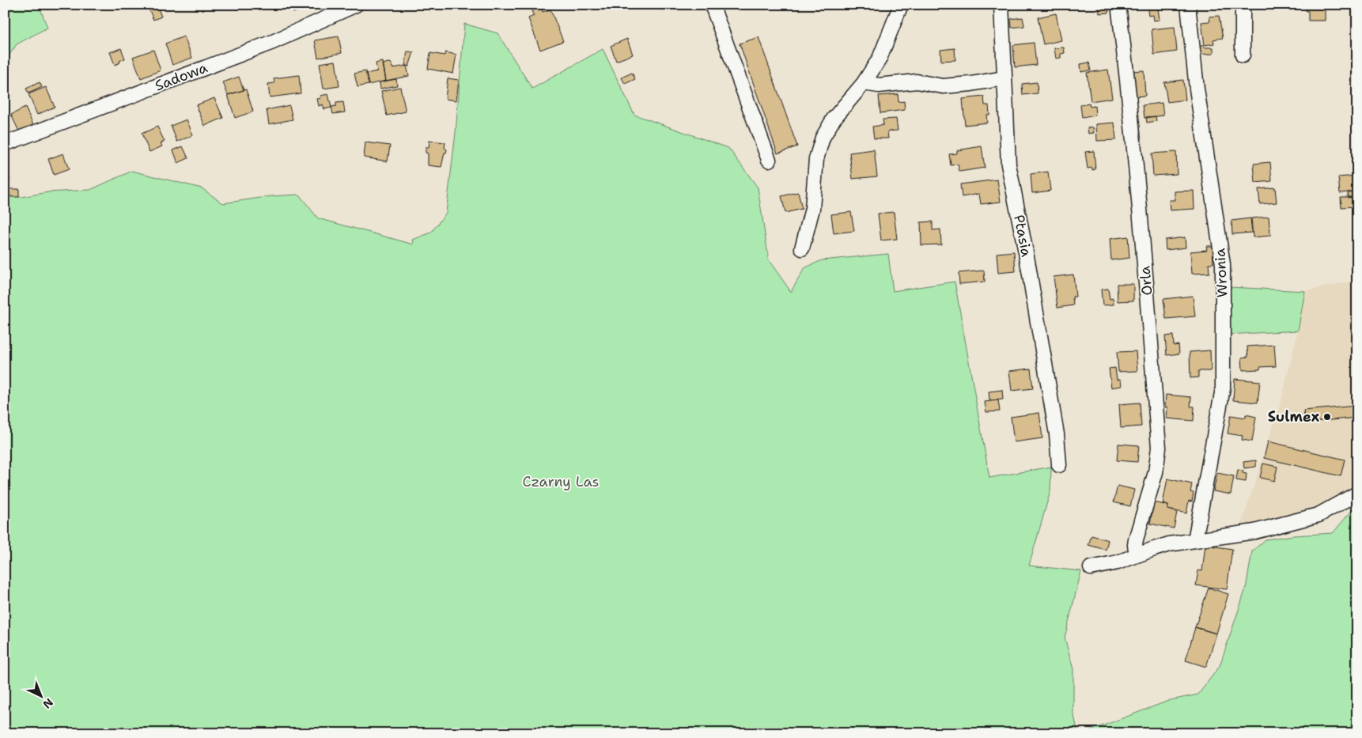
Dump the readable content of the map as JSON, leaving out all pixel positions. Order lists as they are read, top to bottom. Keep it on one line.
{"streets":{"street":["Sadowa","Ptasia","Wronia","Orla"]},"parks":["Czarny Las"],"places":["Sulmex"],"north":"bottom right"}
